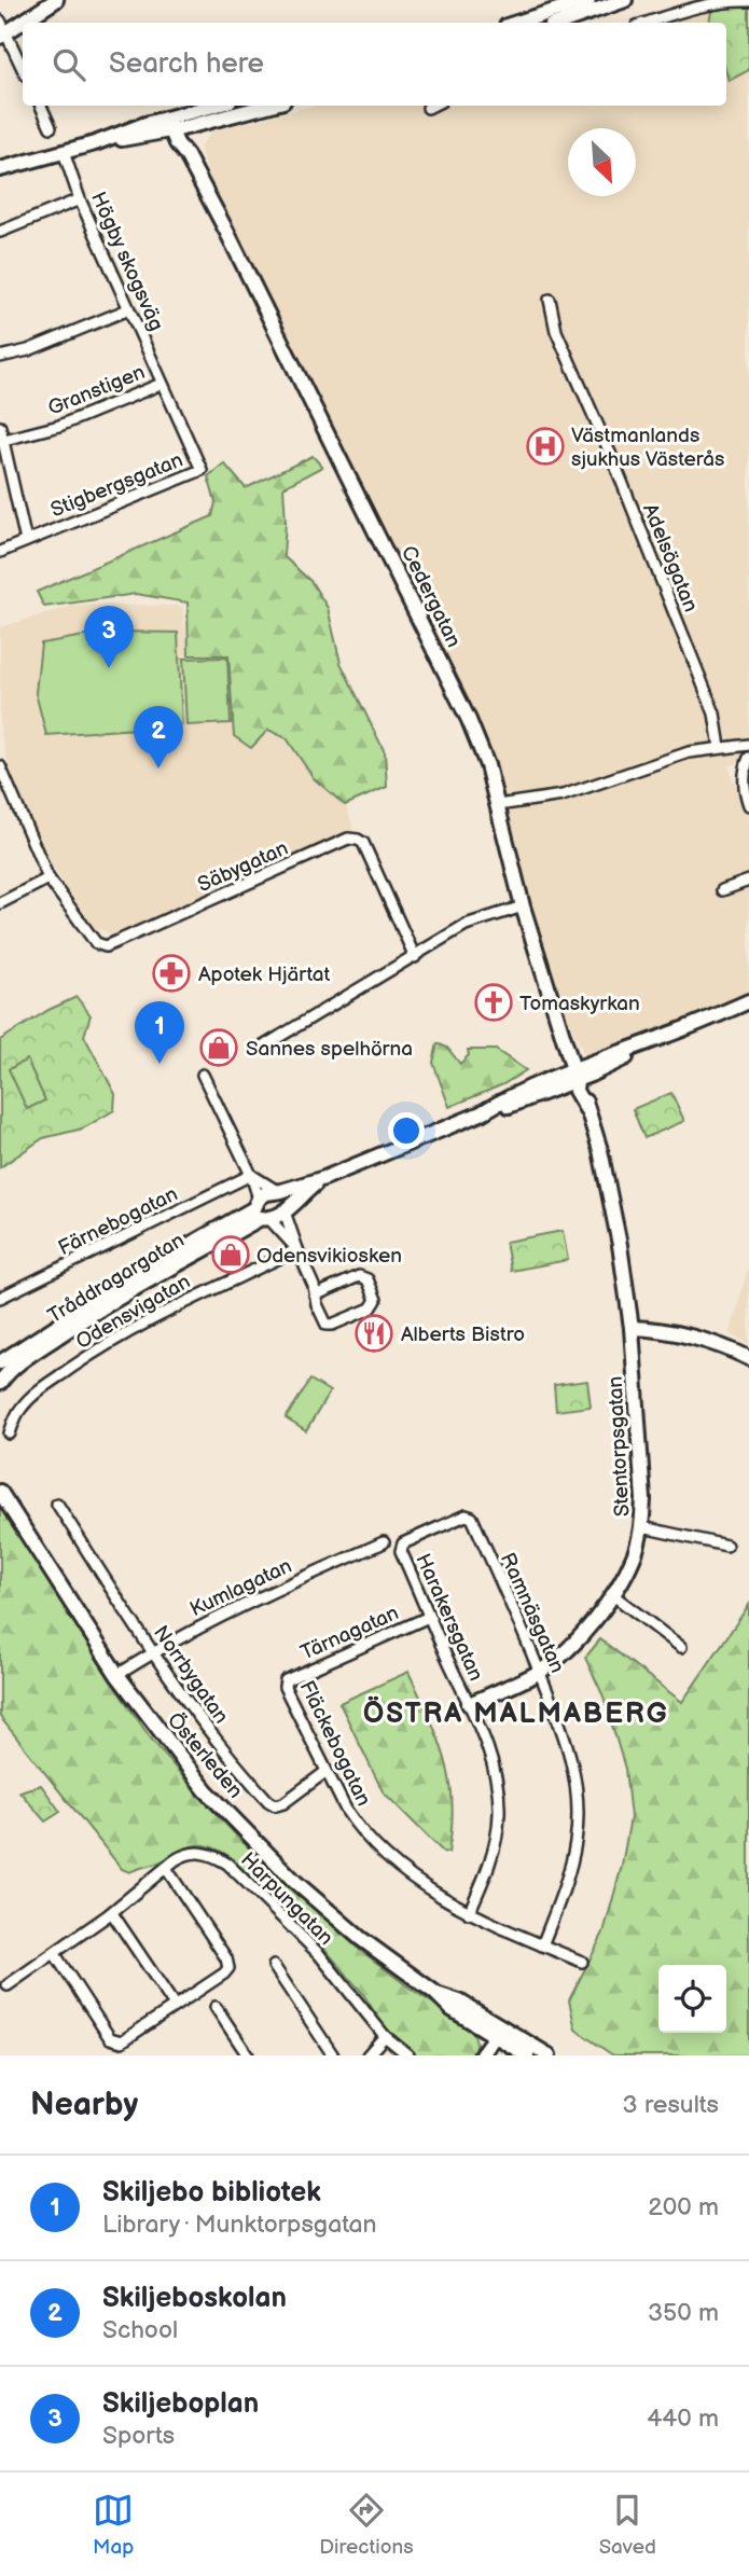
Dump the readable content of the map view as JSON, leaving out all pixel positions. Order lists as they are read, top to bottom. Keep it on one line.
{"streets":{"main road":["Cedergatan","Tråddragargatan","Stentorpsgatan","Österleden"],"street":["Högby skogsväg","Granstigen","Stigbergsgatan","Adelsögatan","Säbygatan","Färnebogatan","Odensvigatan","Kumlagatan","Ramnäsgatan","Harakersgatan","Tärnagatan","Norrbygatan","Fläckebogatan","Harpungatan"]},"crossings":[["Högby skogsväg","Granstigen"],["Högby skogsväg","Stigbergsgatan"],["Granstigen","Stigbergsgatan"],["Cedergatan","Tråddragargatan"],["Cedergatan","Stentorpsgatan"],["Tråddragargatan","Stentorpsgatan"],["Stentorpsgatan","Ramnäsgatan"],["Stentorpsgatan","Harakersgatan"],["Kumlagatan","Norrbygatan"],["Kumlagatan","Österleden"],["Ramnäsgatan","Harakersgatan"],["Ramnäsgatan","Fläckebogatan"],["Harakersgatan","Tärnagatan"],["Harakersgatan","Fläckebogatan"],["Tärnagatan","Fläckebogatan"],["Norrbygatan","Fläckebogatan"]],"districts":["ÖSTRA MALMABERG"],"places":{"hospital":["Västmanlands sjukhus Västerås"],"pharmacy":["Apotek Hjärtat"],"church":["Tomaskyrkan"],"shop":["Sannes spelhörna","Odensvikiosken"],"restaurant":["Alberts Bistro"]},"north":"bottom right","page":{"search":"Search here","pins":["3","2","1"],"heading":["Nearby","3 results"],"list":[{"mark":"1","name":"Skiljebo bibliotek","note":"Library · Munktorpsgatan","value":"200 m"},{"mark":"2","name":"Skiljeboskolan","note":"School","value":"350 m"},{"mark":"3","name":"Skiljeboplan","note":"Sports","value":"440 m"}],"nav":["Map","Directions","Saved"]}}
